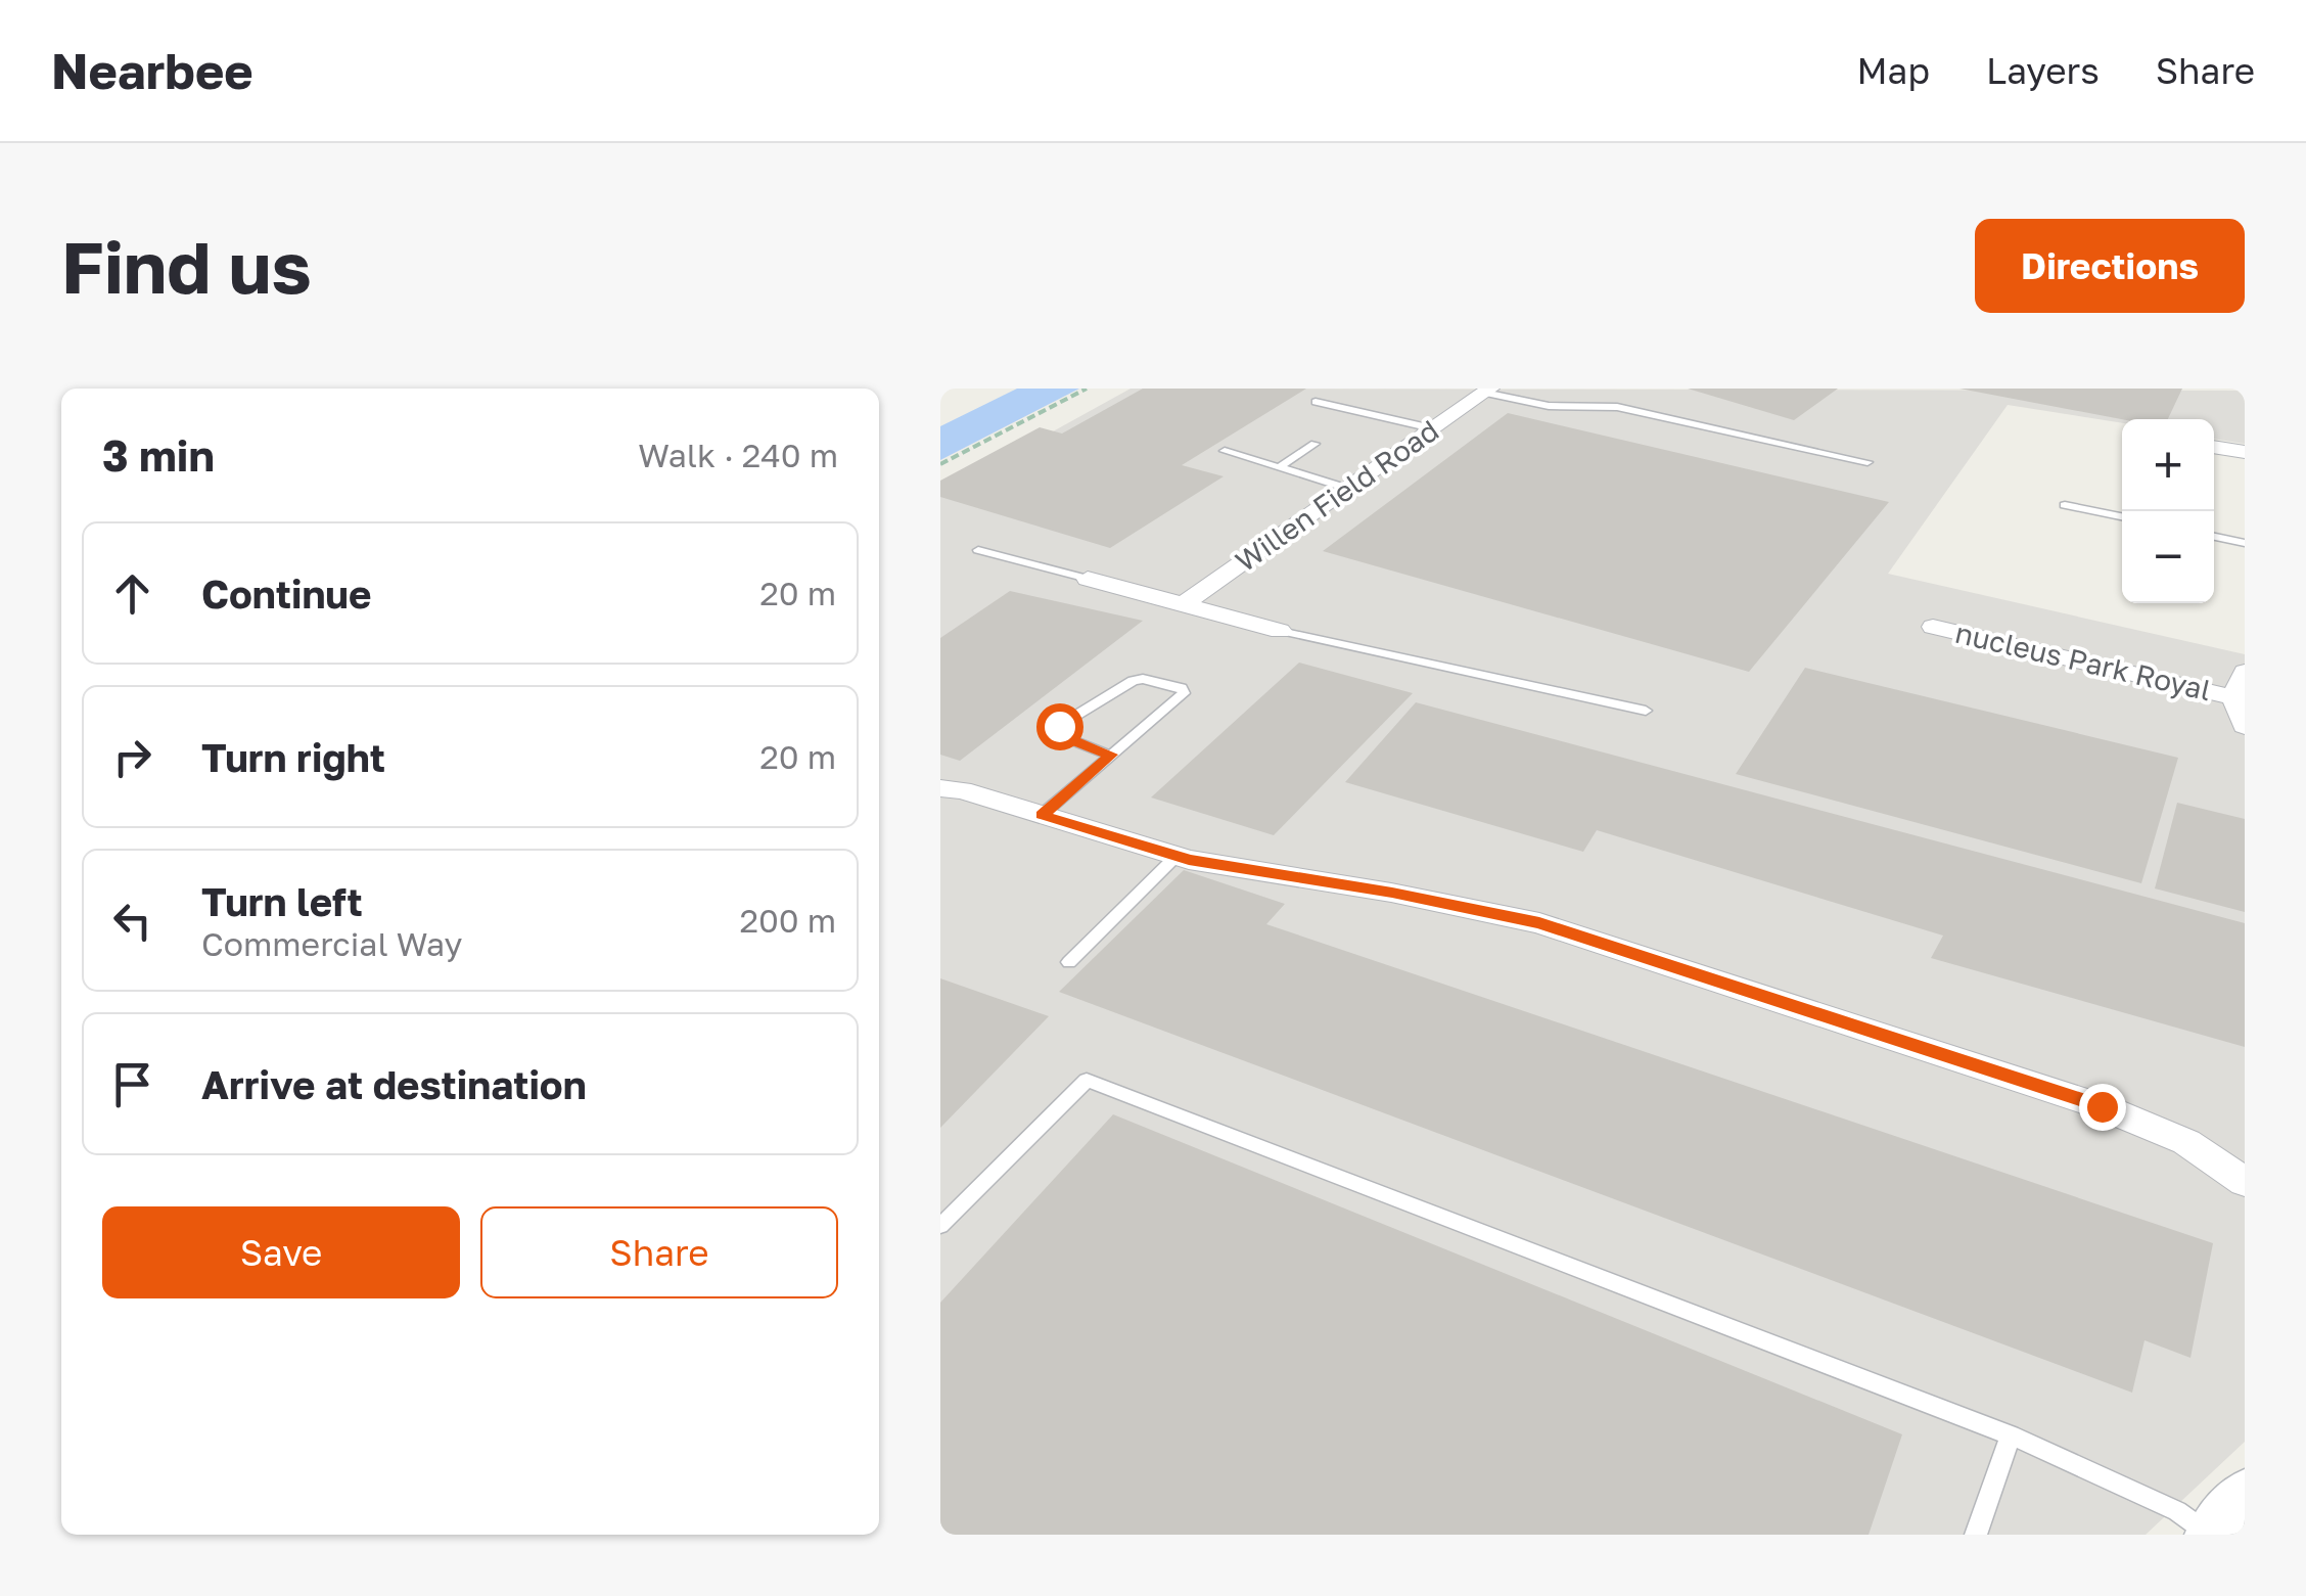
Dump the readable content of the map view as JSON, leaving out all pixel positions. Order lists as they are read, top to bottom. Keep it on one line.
{"streets":{"street":["Willen Field Road","nucleus Park Royal"]},"page":{"header":"Nearbee","nav":["Map","Layers","Share"],"buttons":["Directions",["Save","Share"]],"title":"Find us","heading":["3 min","Walk · 240 m"],"map_buttons":["+","−"],"list":[["Continue","20 m"],["Turn right","20 m"],["Turn left","Commercial Way","200 m"],"Arrive at destination"]}}
